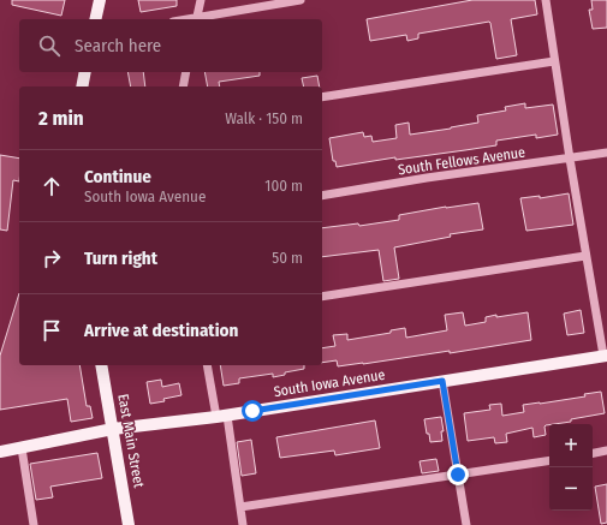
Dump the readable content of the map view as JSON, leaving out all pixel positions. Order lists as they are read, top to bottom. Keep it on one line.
{"streets":{"main road":["South Iowa Avenue","East Main Street"],"street":["South Fellows Avenue"]},"crossings":[["South Iowa Avenue","East Main Street"]],"page":{"search":"Search here","heading":["2 min","Walk · 150 m"],"list":[["Continue","South Iowa Avenue","100 m"],["Turn right","50 m"],"Arrive at destination"],"map_buttons":["+","−"]}}
